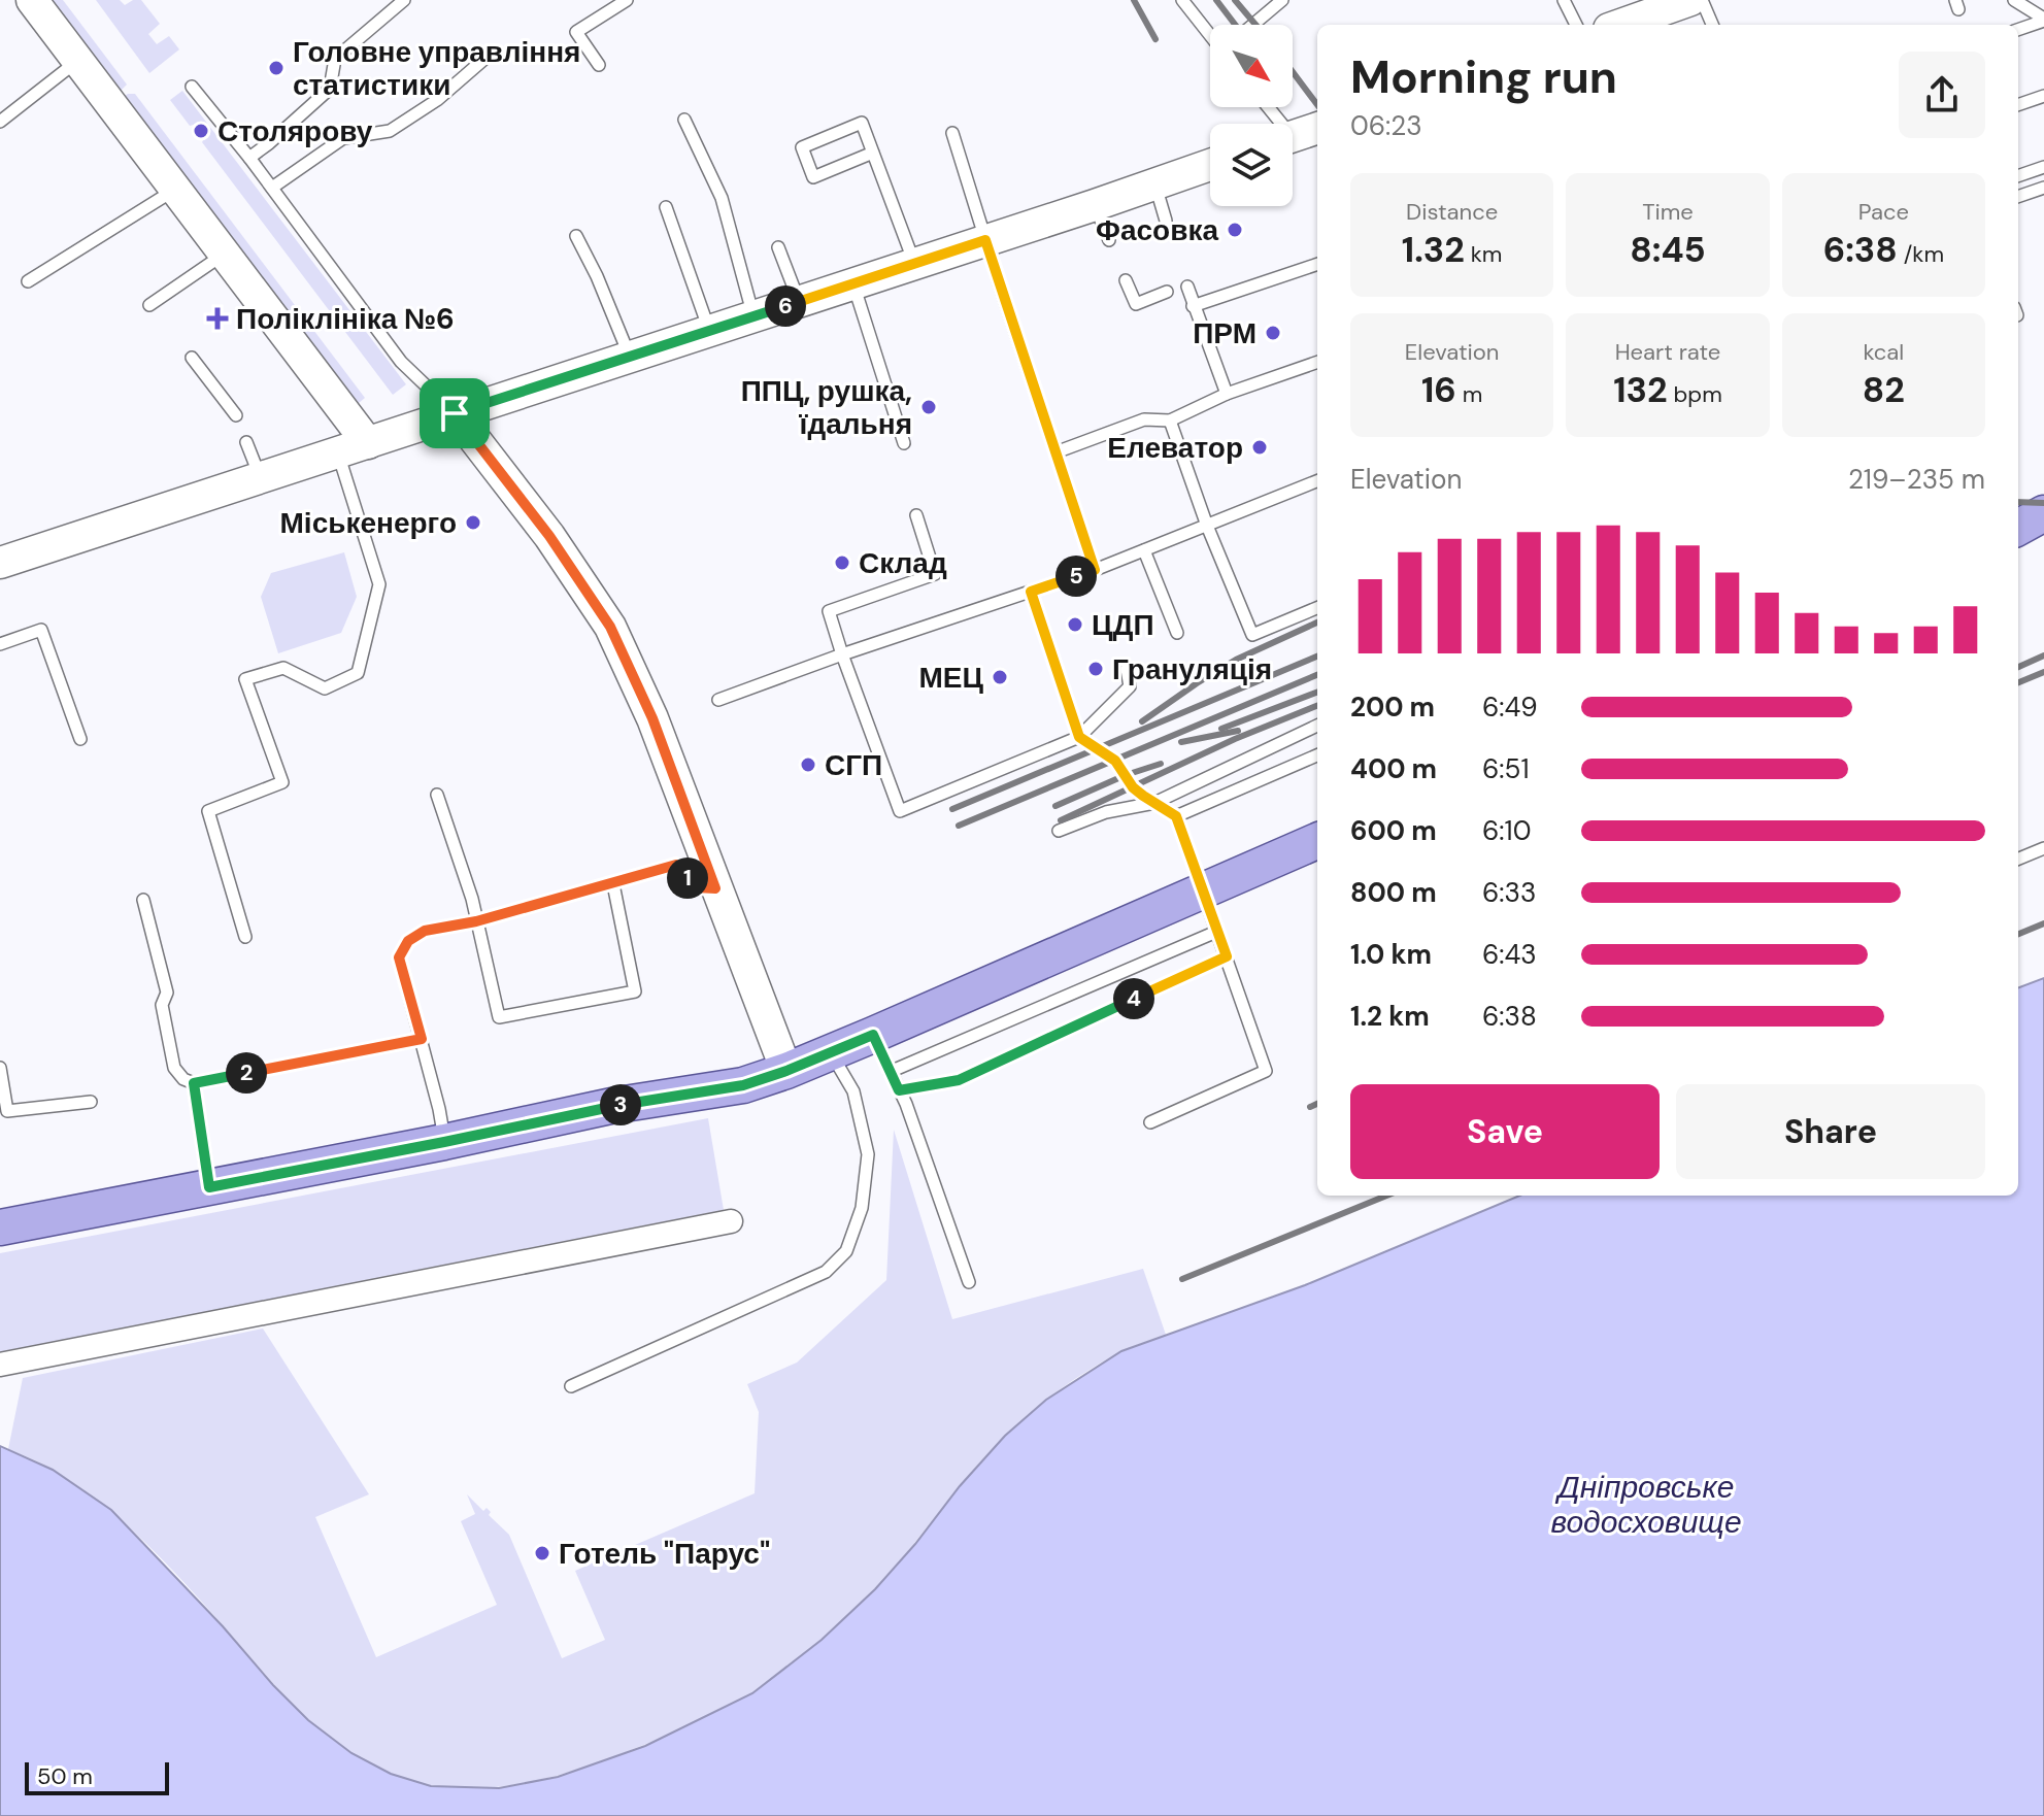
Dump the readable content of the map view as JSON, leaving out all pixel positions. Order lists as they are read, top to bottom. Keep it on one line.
{"water":["Дніпровське водосховище"],"places":{"other":["Головне управління статистики","Столярову","Фасовка","ПРМ","ППЦ, рушка, їдальня","Елеватор","Міськенерго","Склад","ЦДП","Грануляція","МЕЦ","СГП","Готель \"Парус\""],"health":["Поліклініка №6"]},"scale_bar":"50 m","north":"bottom right","page":{"heading":["Morning run","06:23"],"stats":[["Distance","1.32 km"],["Time","8:45"],["Pace","6:38 /km"],["Elevation","16 m"],["Heart rate","132 bpm"],["kcal","82"]],"pins":["6","5","1","4","2","3"],"chart":["Elevation","219–235 m"],"list":[{"name":"200 m","note":"6:49"},{"name":"400 m","note":"6:51"},{"name":"600 m","note":"6:10"},{"name":"800 m","note":"6:33"},{"name":"1.0 km","note":"6:43"},{"name":"1.2 km","note":"6:38"}],"buttons":["Save","Share"],"scale":"50 m"}}
